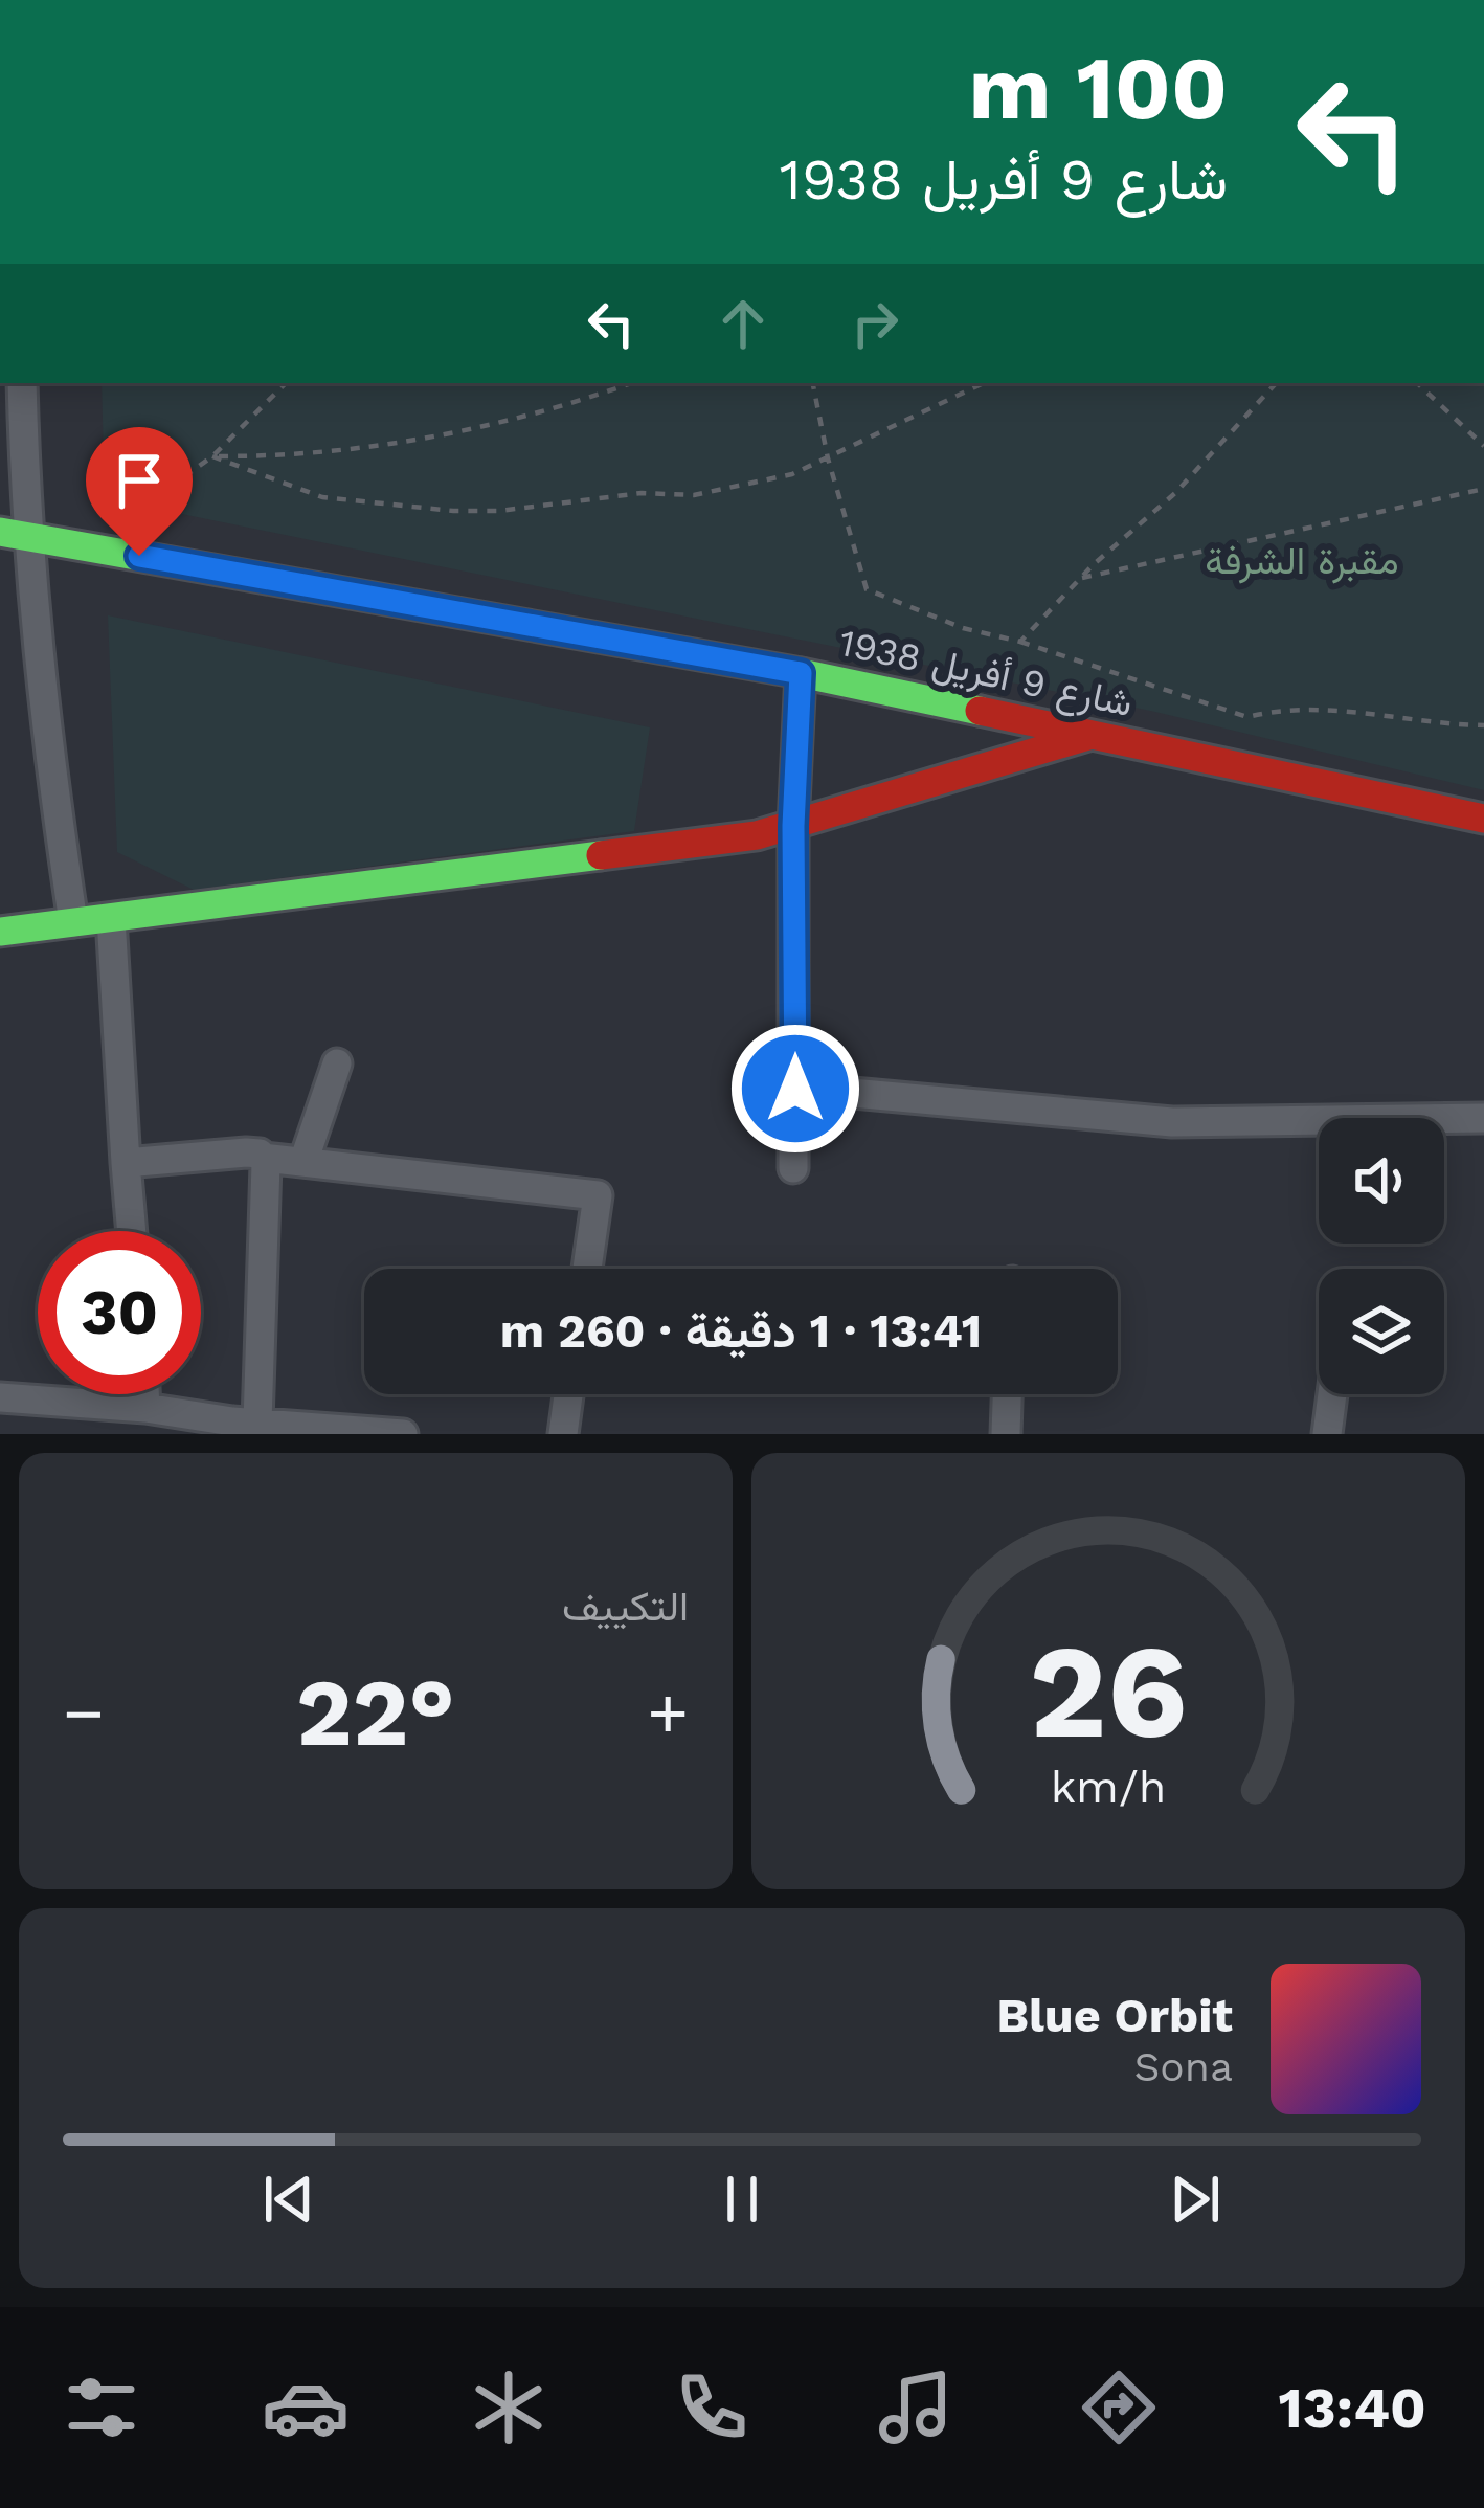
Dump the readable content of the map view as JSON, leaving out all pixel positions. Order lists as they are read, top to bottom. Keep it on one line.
{"streets":{"street":["شارع 9 أفريل 1938"]},"parks":["مقبرة الشرفة"],"page":{"turn":["100 m","شارع 9 أفريل 1938"],"limit":"30","trip":"13:41 · 1 دقيقة · 260 m","tile":"التكييف","heat":["−","22°","+"],"song":["Blue Orbit","Sona"],"tabs":"13:40","gauge":["26","km/h"]}}
